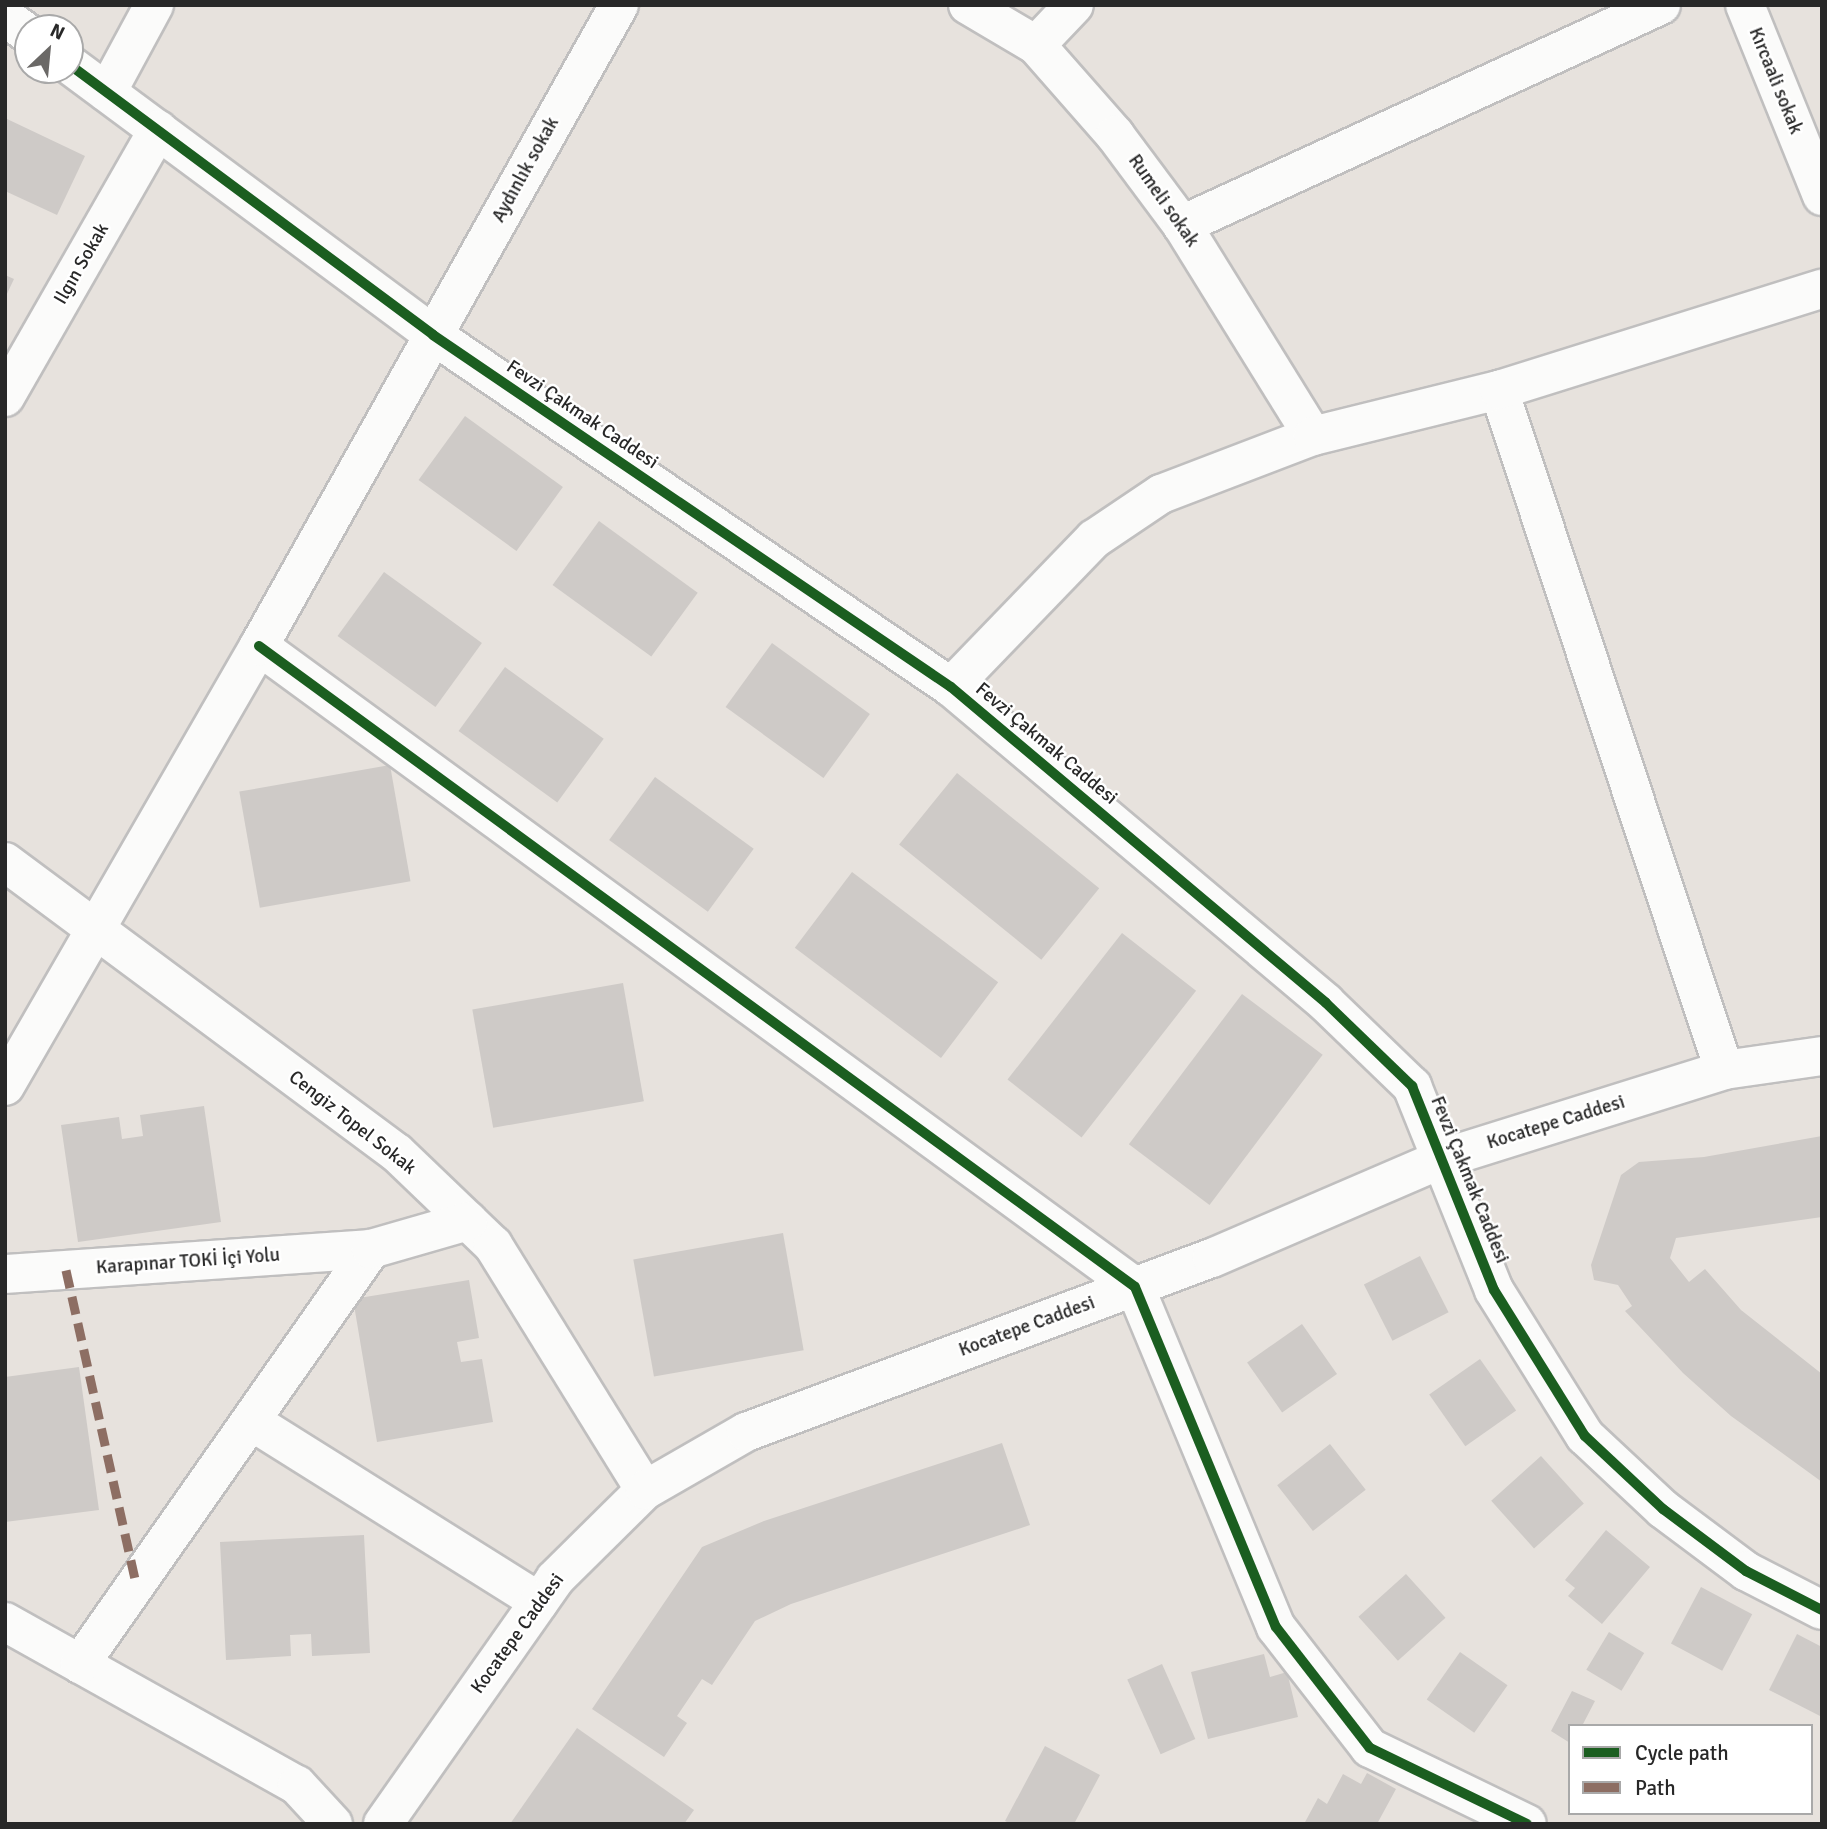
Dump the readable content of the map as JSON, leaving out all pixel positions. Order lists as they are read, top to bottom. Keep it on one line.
{"streets":{"street":["Kırcaali sokak","Aydınlık sokak","Rumeli sokak","Ilgın Sokak","Fevzi Çakmak Caddesi","Cengiz Topel Sokak","Kocatepe Caddesi","Karapınar TOKİ İçi Yolu"]},"crossings":[["Aydınlık sokak","Fevzi Çakmak Caddesi"],["Aydınlık sokak","Cengiz Topel Sokak"],["Ilgın Sokak","Fevzi Çakmak Caddesi"],["Fevzi Çakmak Caddesi","Kocatepe Caddesi"],["Cengiz Topel Sokak","Kocatepe Caddesi"],["Cengiz Topel Sokak","Karapınar TOKİ İçi Yolu"]],"legend":["Cycle path","Path"],"north":"top right"}
